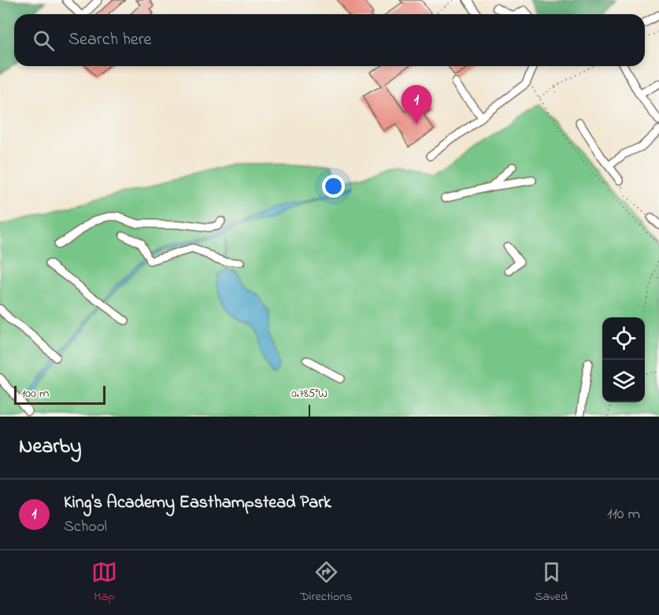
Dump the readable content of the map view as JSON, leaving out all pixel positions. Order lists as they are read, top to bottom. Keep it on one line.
{"scale_bar":"100 m","page":{"search":"Search here","pins":"1","scale":"100 m","heading":"Nearby","list":[{"mark":"1","name":"King's Academy Easthampstead Park","note":"School","value":"110 m"}],"nav":["Map","Directions","Saved"]},"coordinates":["0.785°W"]}
